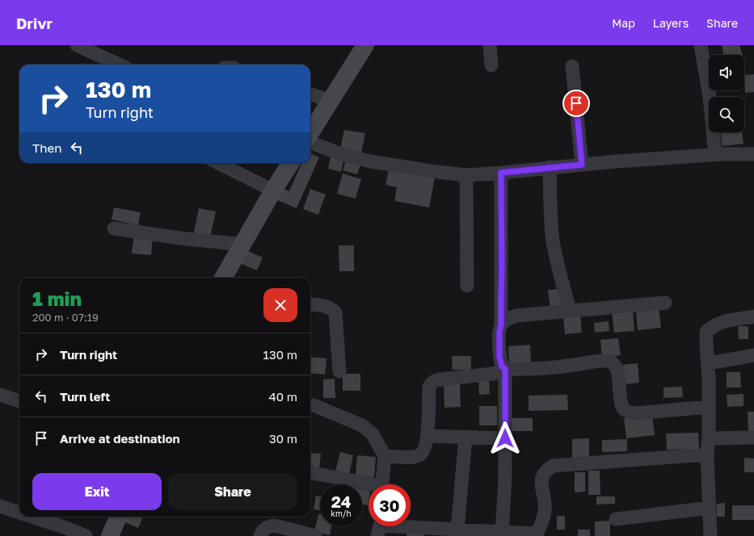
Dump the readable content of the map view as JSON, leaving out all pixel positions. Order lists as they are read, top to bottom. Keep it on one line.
{"page":{"header":"Drivr","nav":["Map","Layers","Share"],"turn":["130 m","Turn right"],"then":"Then","heading":["1 min","200 m · 07:19"],"list":[{"name":"Turn right","value":"130 m"},{"name":"Turn left","value":"40 m"},{"name":"Arrive at destination","value":"30 m"}],"buttons":["Exit","Share"],"speed":"24 km/h","limit":"30"}}
